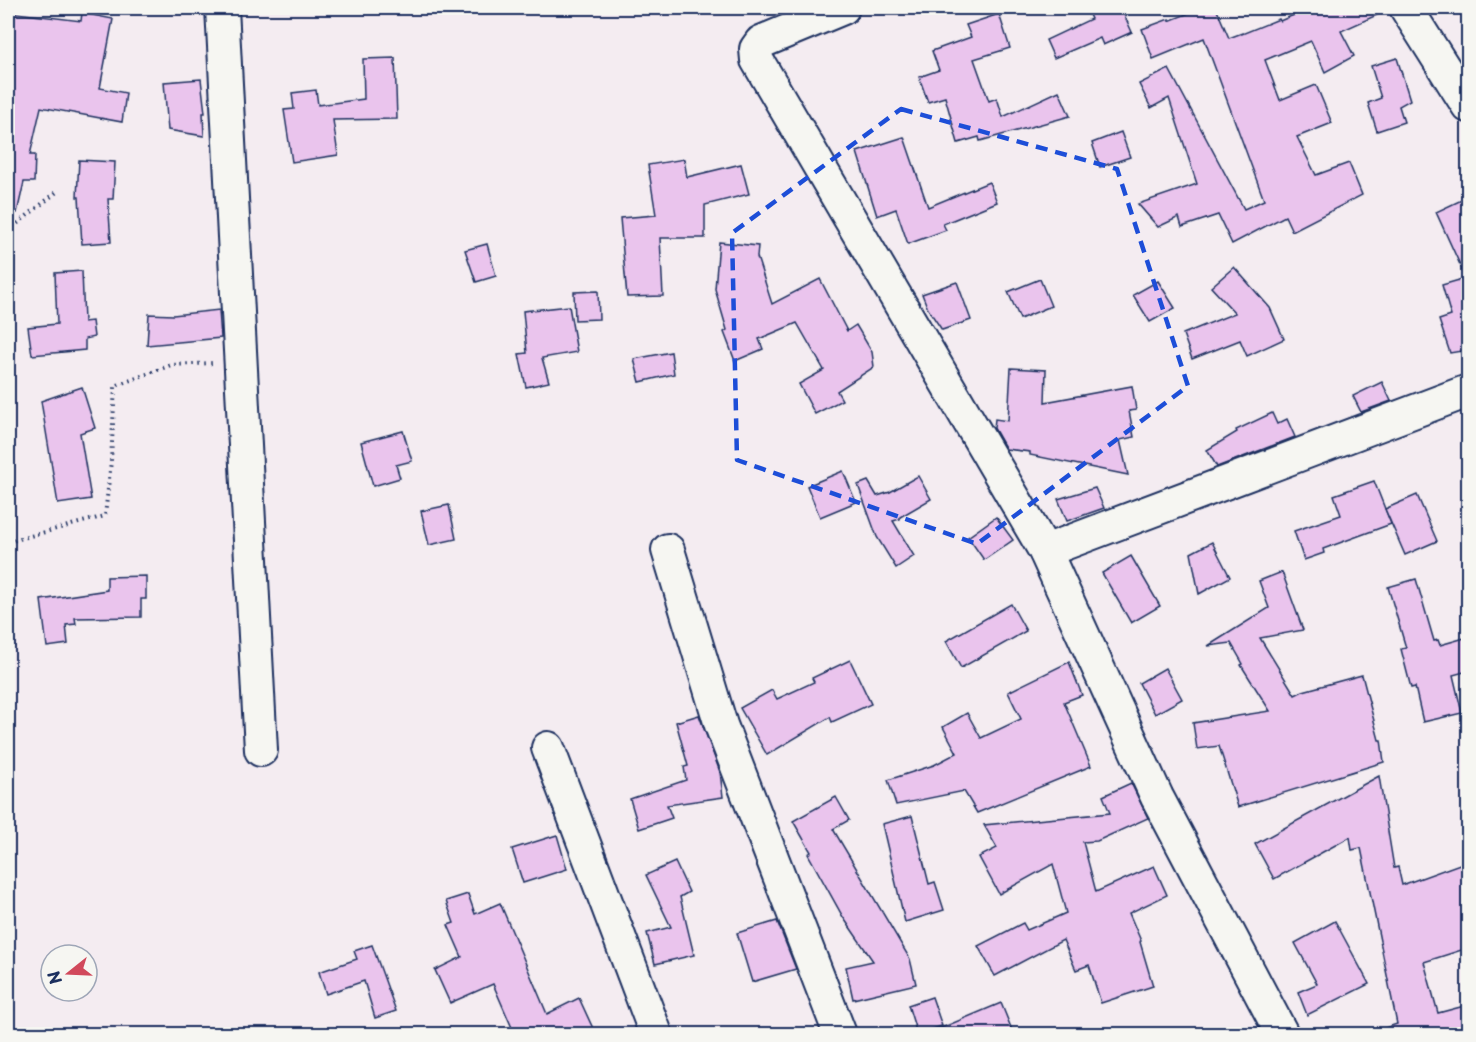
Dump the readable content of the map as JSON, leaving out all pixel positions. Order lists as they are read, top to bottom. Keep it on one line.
{"north":"left"}
